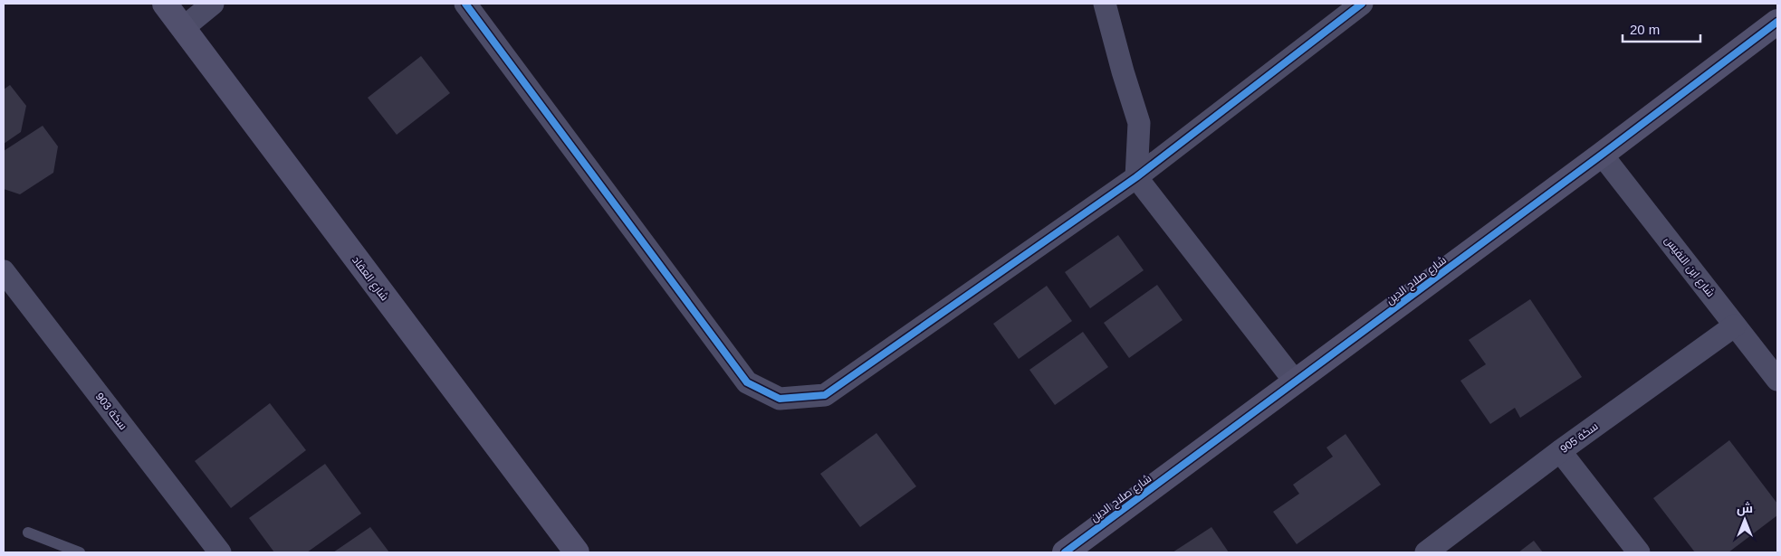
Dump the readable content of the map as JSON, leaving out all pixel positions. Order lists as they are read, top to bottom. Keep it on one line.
{"streets":{"street":["شارع ابن النفيس","شارع العقاد","شارع صلاح الدين","سكة 903","سكة 905"]},"crossings":[["شارع ابن النفيس","شارع صلاح الدين"],["شارع ابن النفيس","سكة 905"]],"scale_bar":"20 m","north":"top"}
